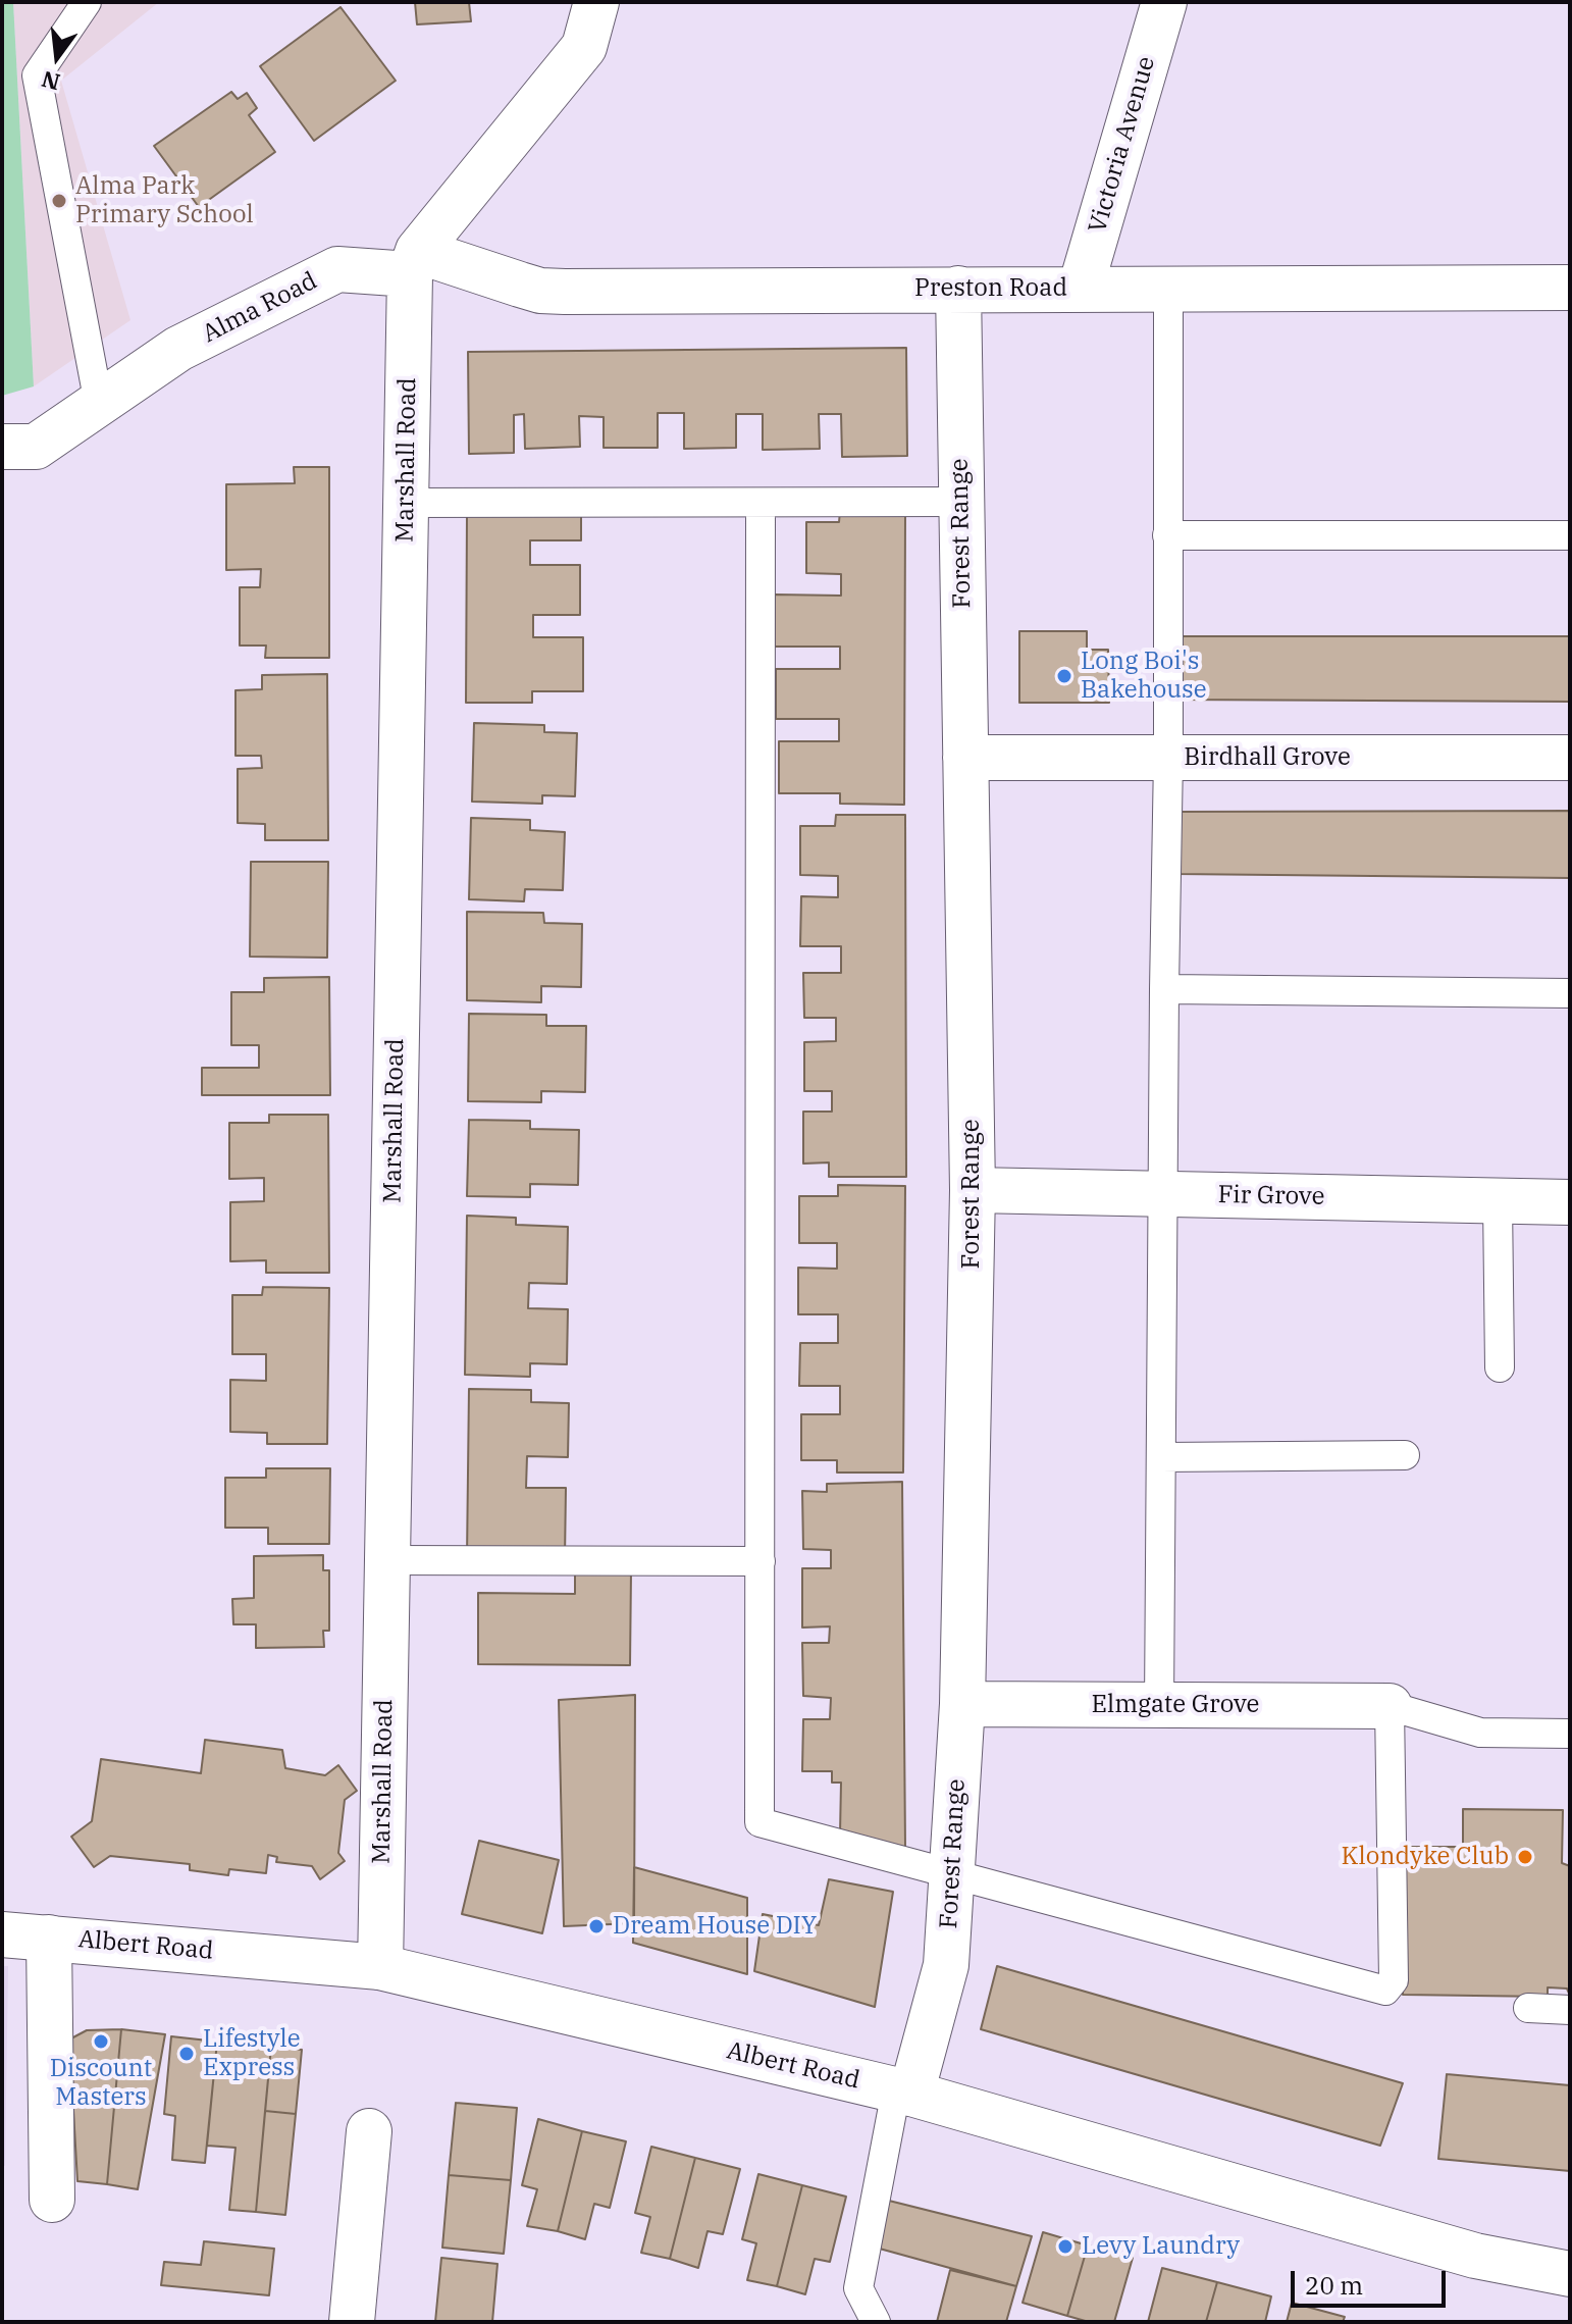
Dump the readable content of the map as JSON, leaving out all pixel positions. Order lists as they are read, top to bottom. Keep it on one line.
{"streets":{"street":["Victoria Avenue","Preston Road","Alma Road","Marshall Road","Forest Range","Birdhall Grove","Fir Grove","Elmgate Grove","Albert Road"]},"crossings":[["Victoria Avenue","Preston Road"],["Preston Road","Alma Road"],["Preston Road","Marshall Road"],["Preston Road","Forest Range"],["Alma Road","Marshall Road"],["Marshall Road","Albert Road"],["Forest Range","Birdhall Grove"],["Forest Range","Fir Grove"],["Forest Range","Elmgate Grove"],["Forest Range","Albert Road"]],"places":["Alma Park Primary School","Long Boi's Bakehouse","Klondyke Club","Dream House DIY","Discount Masters","Lifestyle Express","Levy Laundry"],"scale_bar":"20 m","north":"bottom"}
